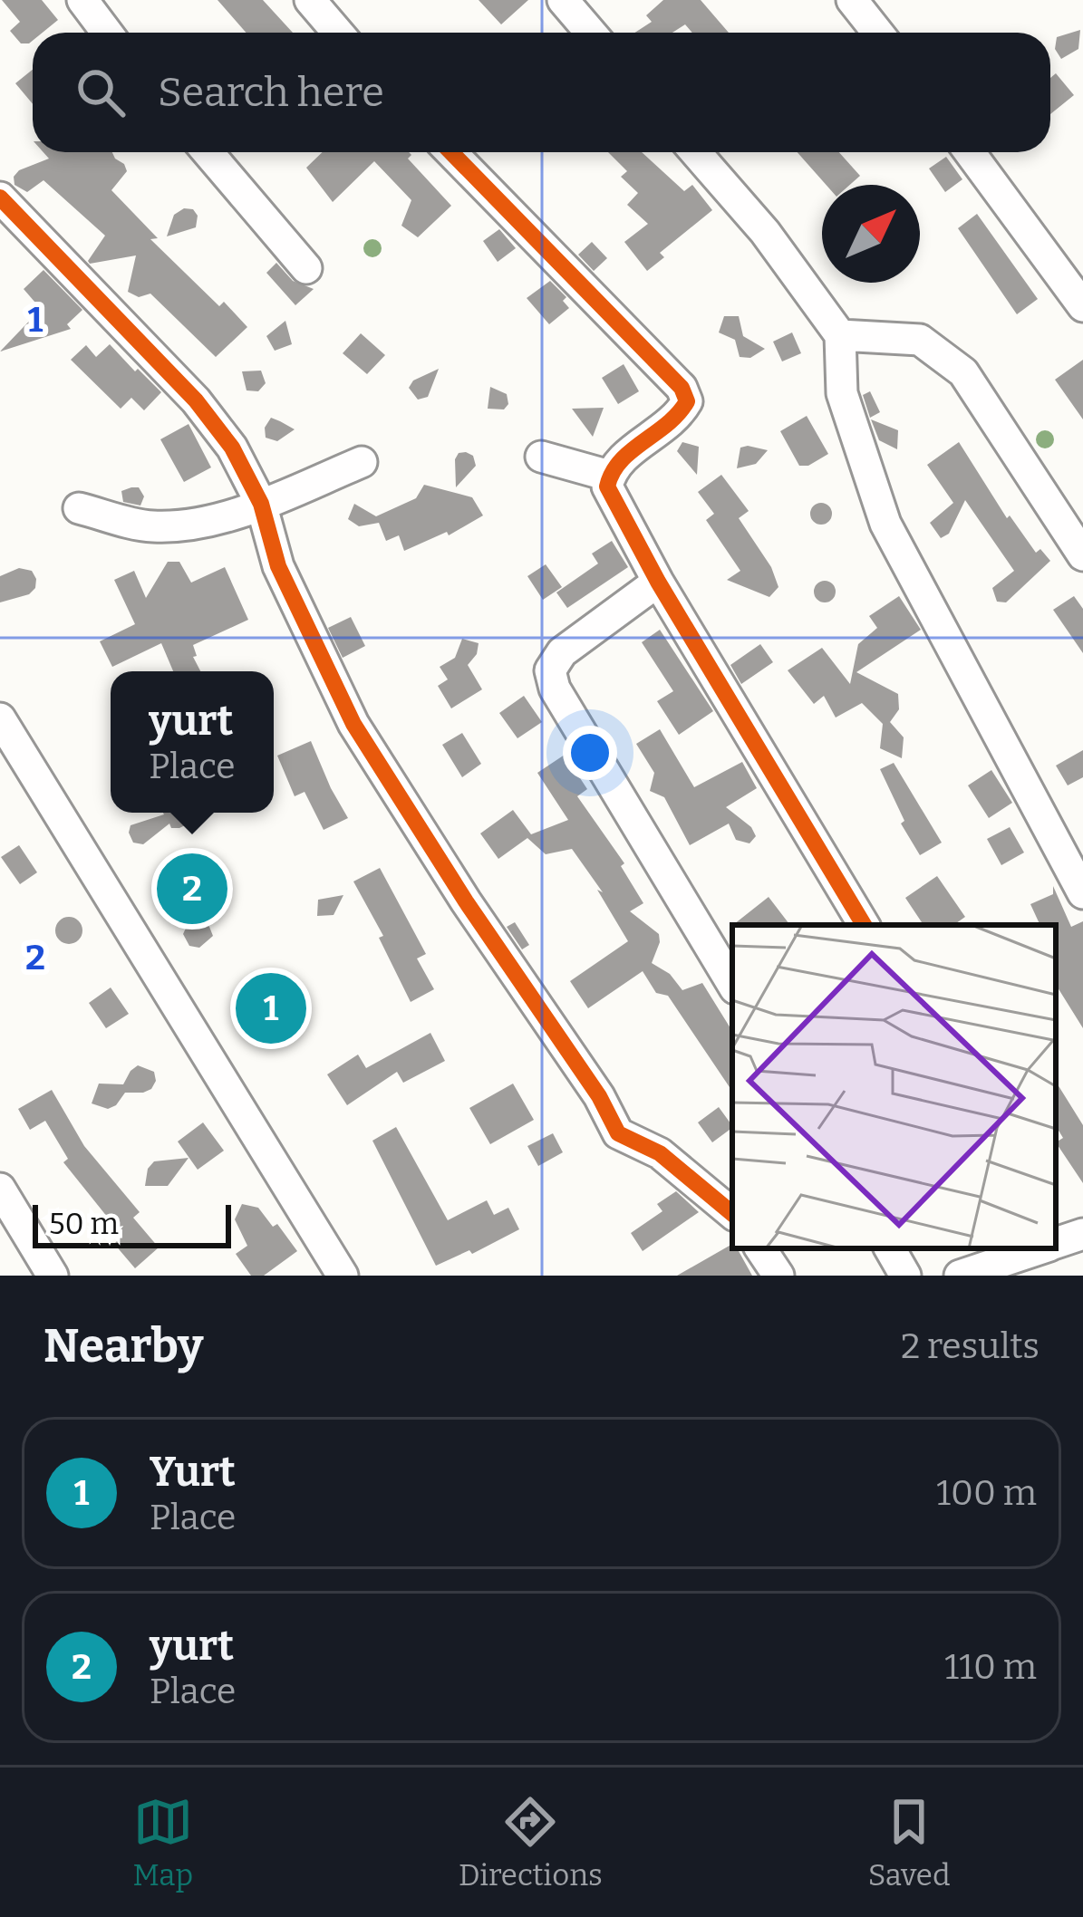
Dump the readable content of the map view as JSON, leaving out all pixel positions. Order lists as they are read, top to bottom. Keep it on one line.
{"scale_bar":"50 m","north":"top right","page":{"search":"Search here","popup":["yurt","Place"],"pins":["2","1"],"scale":"50 m","heading":["Nearby","2 results"],"list":[{"mark":"1","name":"Yurt","note":"Place","value":"100 m"},{"mark":"2","name":"yurt","note":"Place","value":"110 m"}],"nav":["Map","Directions","Saved"]},"grid":{"rows":["1","2"]}}
